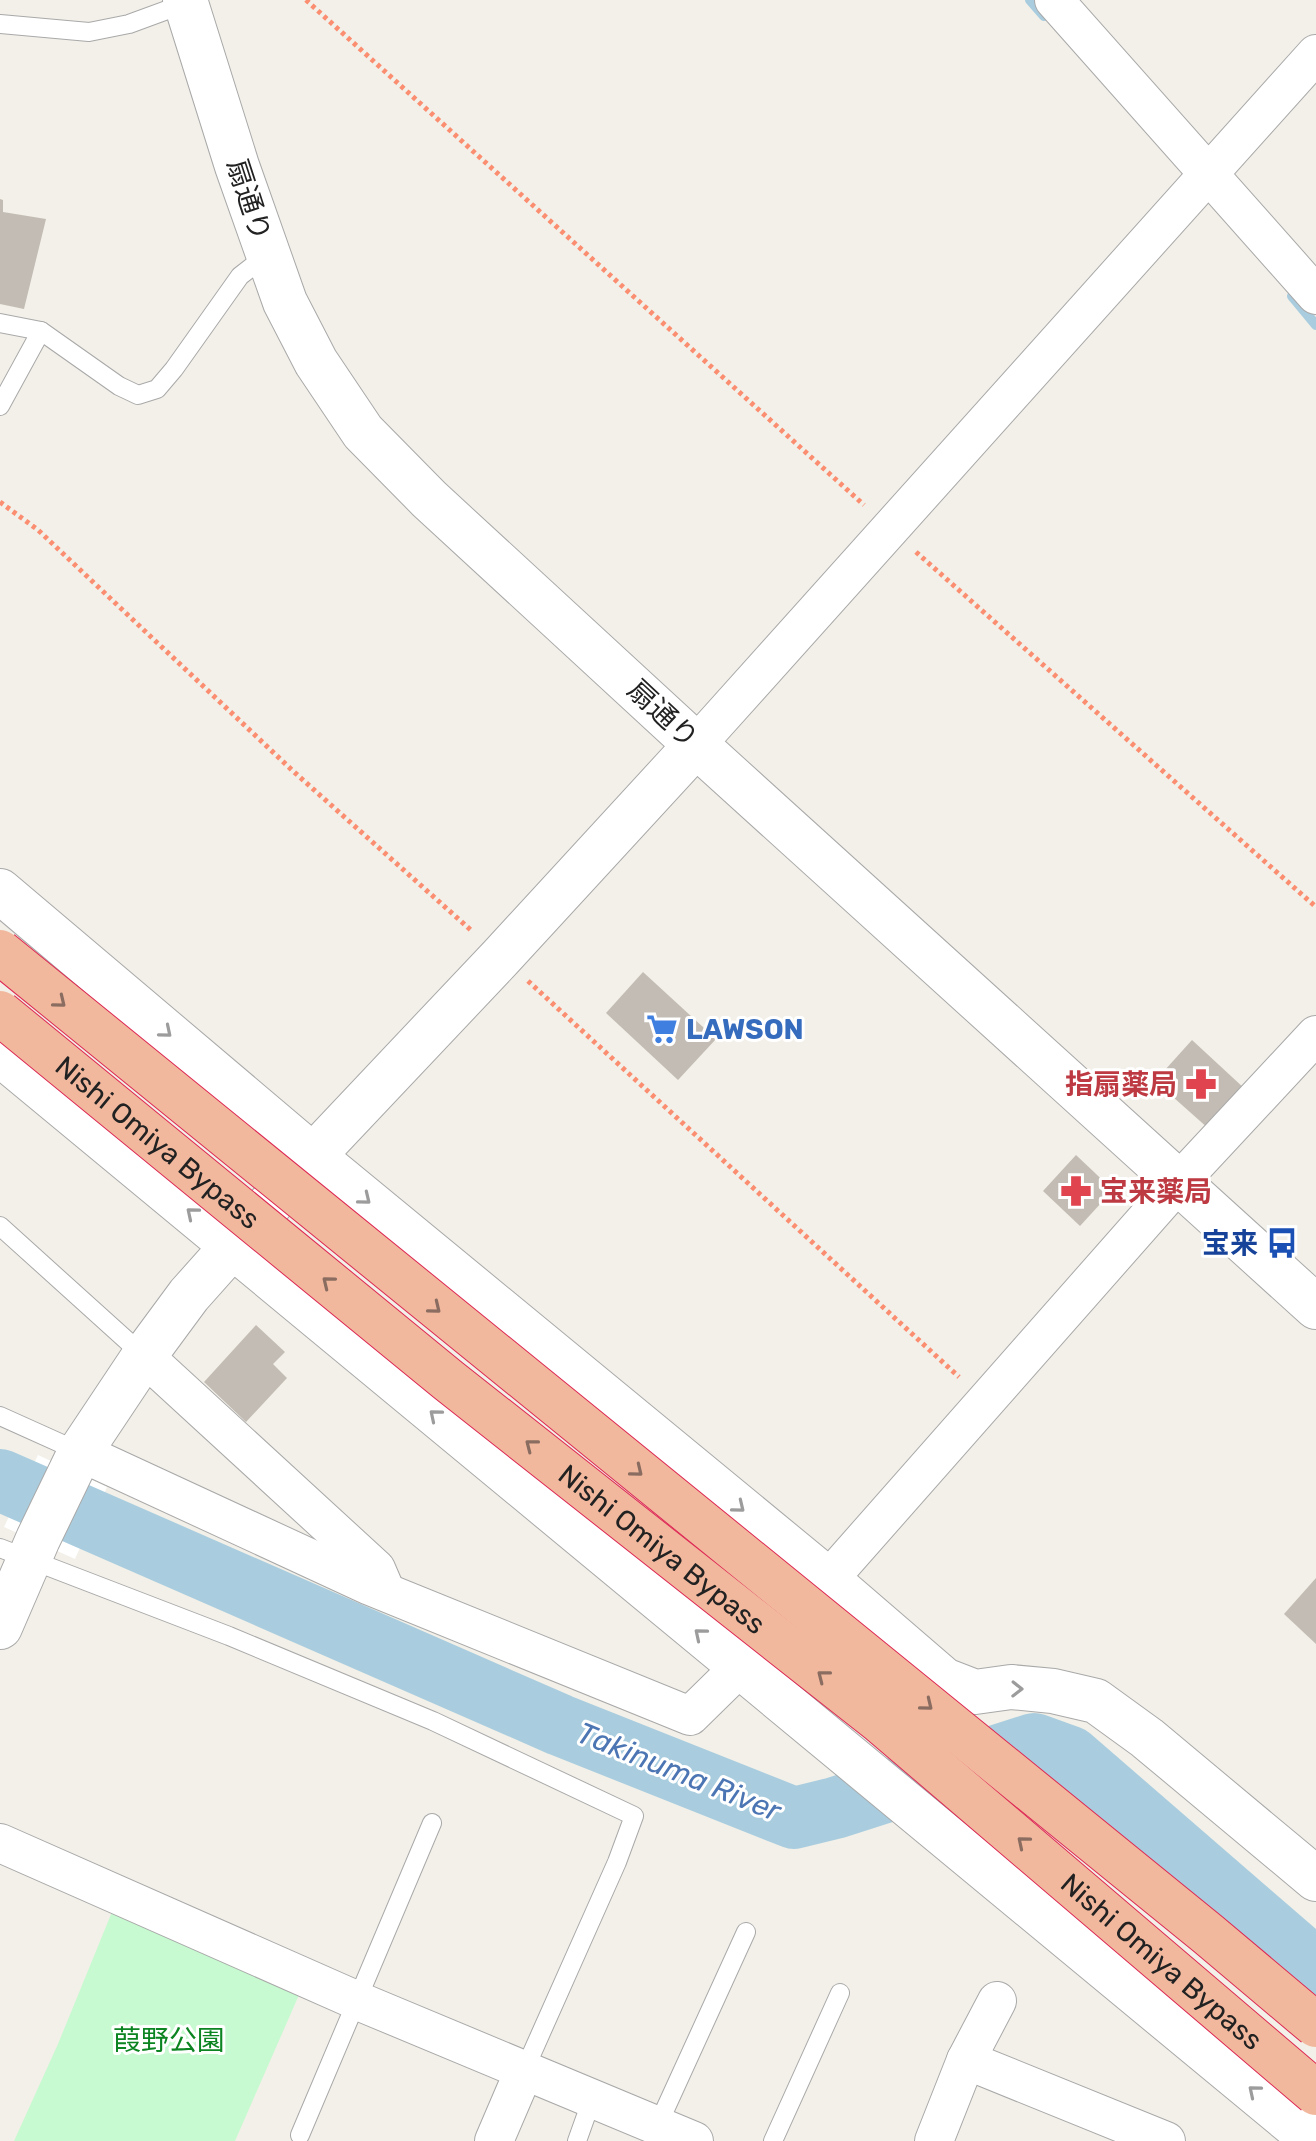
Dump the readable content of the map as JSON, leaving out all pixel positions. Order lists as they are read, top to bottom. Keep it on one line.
{"streets":{"highway":["Nishi Omiya Bypass"],"street":["扇通り"]},"water":["Takinuma River"],"parks":["葭野公園"],"places":{"supermarket":["LAWSON"],"pharmacy":["指扇薬局","宝来薬局"],"bus stop":["宝来"]}}
